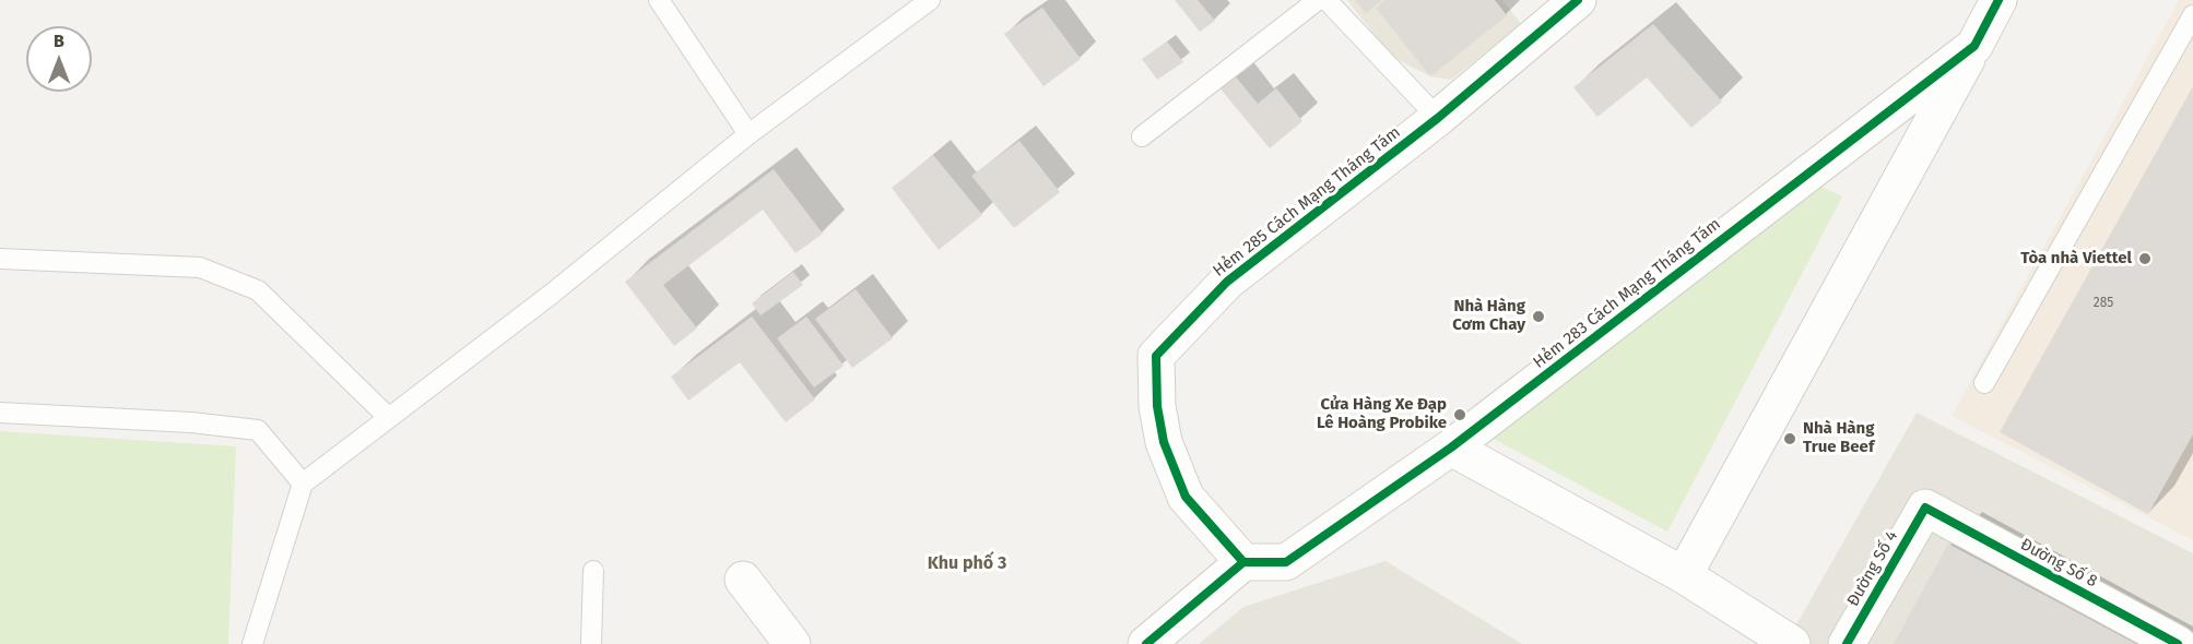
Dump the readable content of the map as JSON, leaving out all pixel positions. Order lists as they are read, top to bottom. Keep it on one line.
{"streets":{"street":["Hẻm 285 Cách Mạng Tháng Tám","Hẻm 283 Cách Mạng Tháng Tám","Đường Số 8","Đường Số 4"]},"crossings":[["Hẻm 285 Cách Mạng Tháng Tám","Hẻm 283 Cách Mạng Tháng Tám"],["Đường Số 8","Đường Số 4"]],"districts":["Khu phố 3"],"places":["Tòa nhà Viettel","Nhà Hàng Cơm Chay","Cửa Hàng Xe Đạp Lê Hoàng Probike","Nhà Hàng True Beef"],"house_numbers":["285"],"north":"top"}
